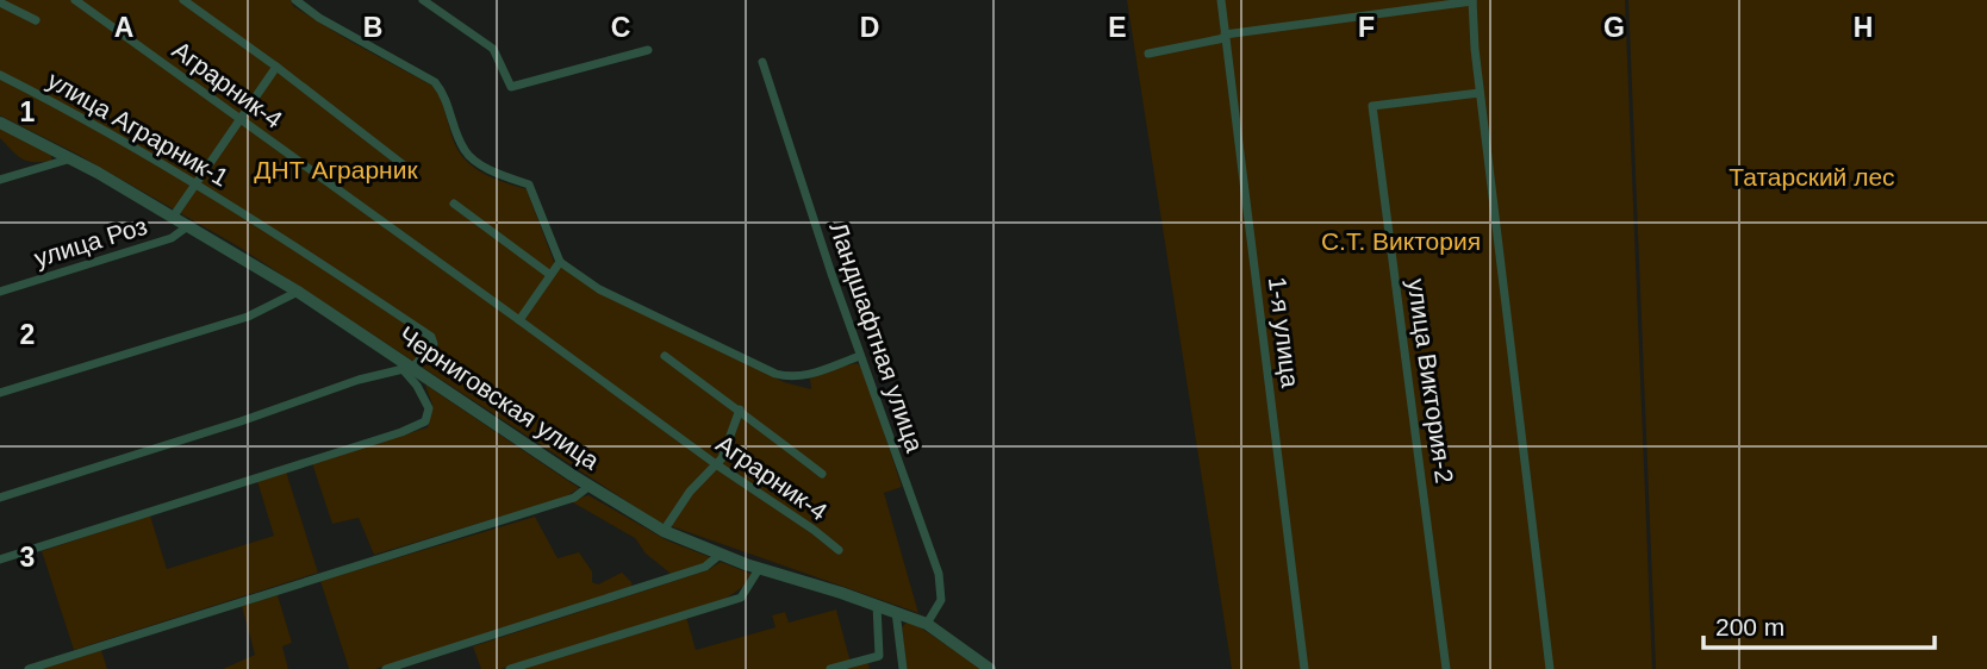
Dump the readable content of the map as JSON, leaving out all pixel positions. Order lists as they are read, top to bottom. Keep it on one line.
{"streets":{"street":["Аграрник-4","улица Аграрник-1","улица Роз","1-я улица","Ландшафтная улица","улица Виктория-2","Черниговская улица"]},"crossings":[["улица Аграрник-1","Черниговская улица"],["улица Роз","Черниговская улица"],["Ландшафтная улица","Черниговская улица"]],"parks":["ДНТ Аграрник","Татарский лес","С.Т. Виктория"],"scale_bar":"200 m","grid":{"columns":["A","B","C","D","E","F","G","H"],"rows":["1","2","3"]}}
